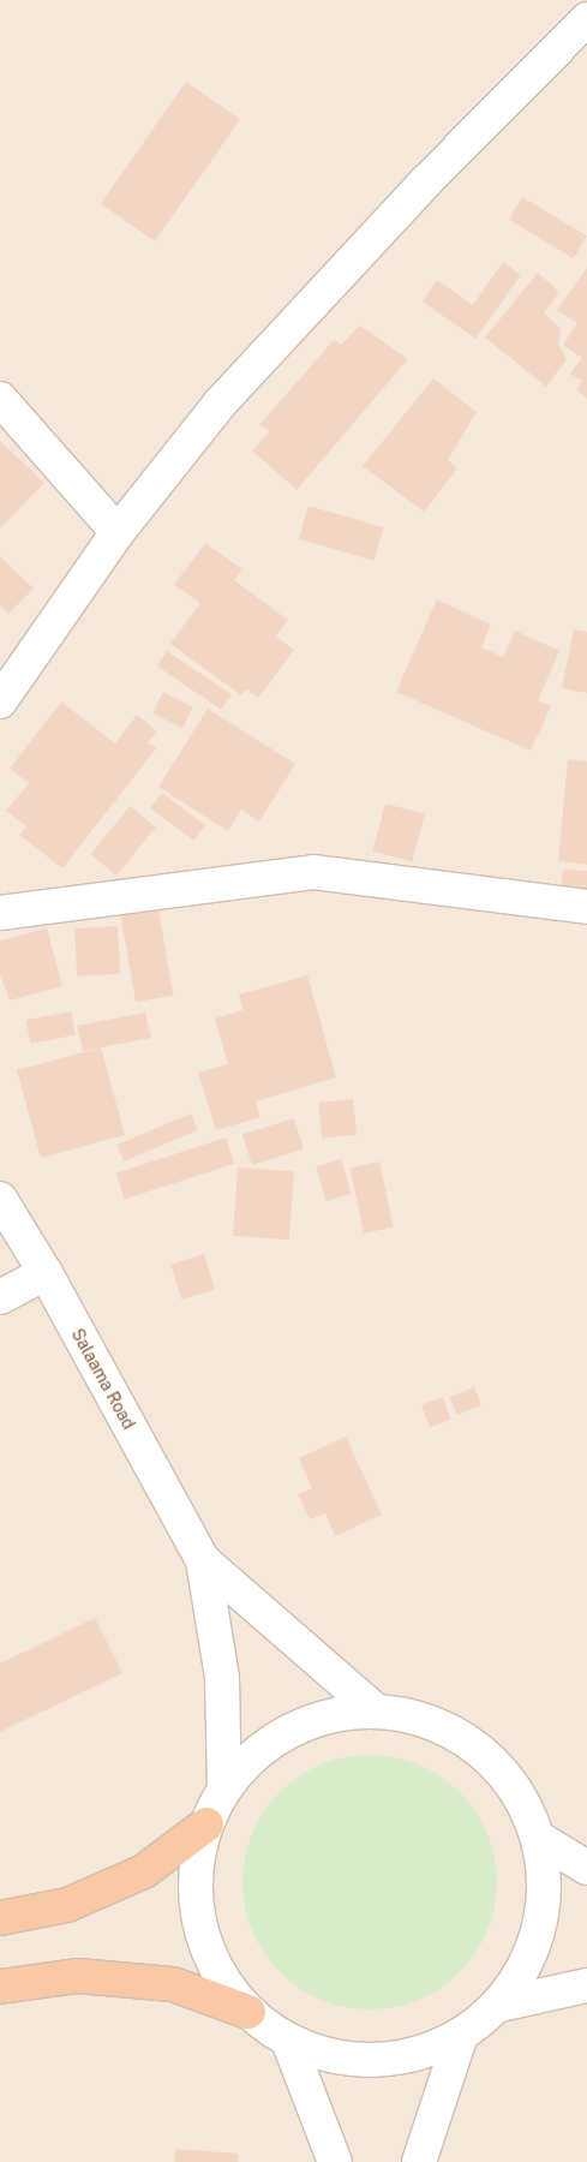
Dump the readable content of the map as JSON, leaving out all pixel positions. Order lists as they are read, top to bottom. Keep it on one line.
{"streets":{"main road":["Salaama Road"]}}
